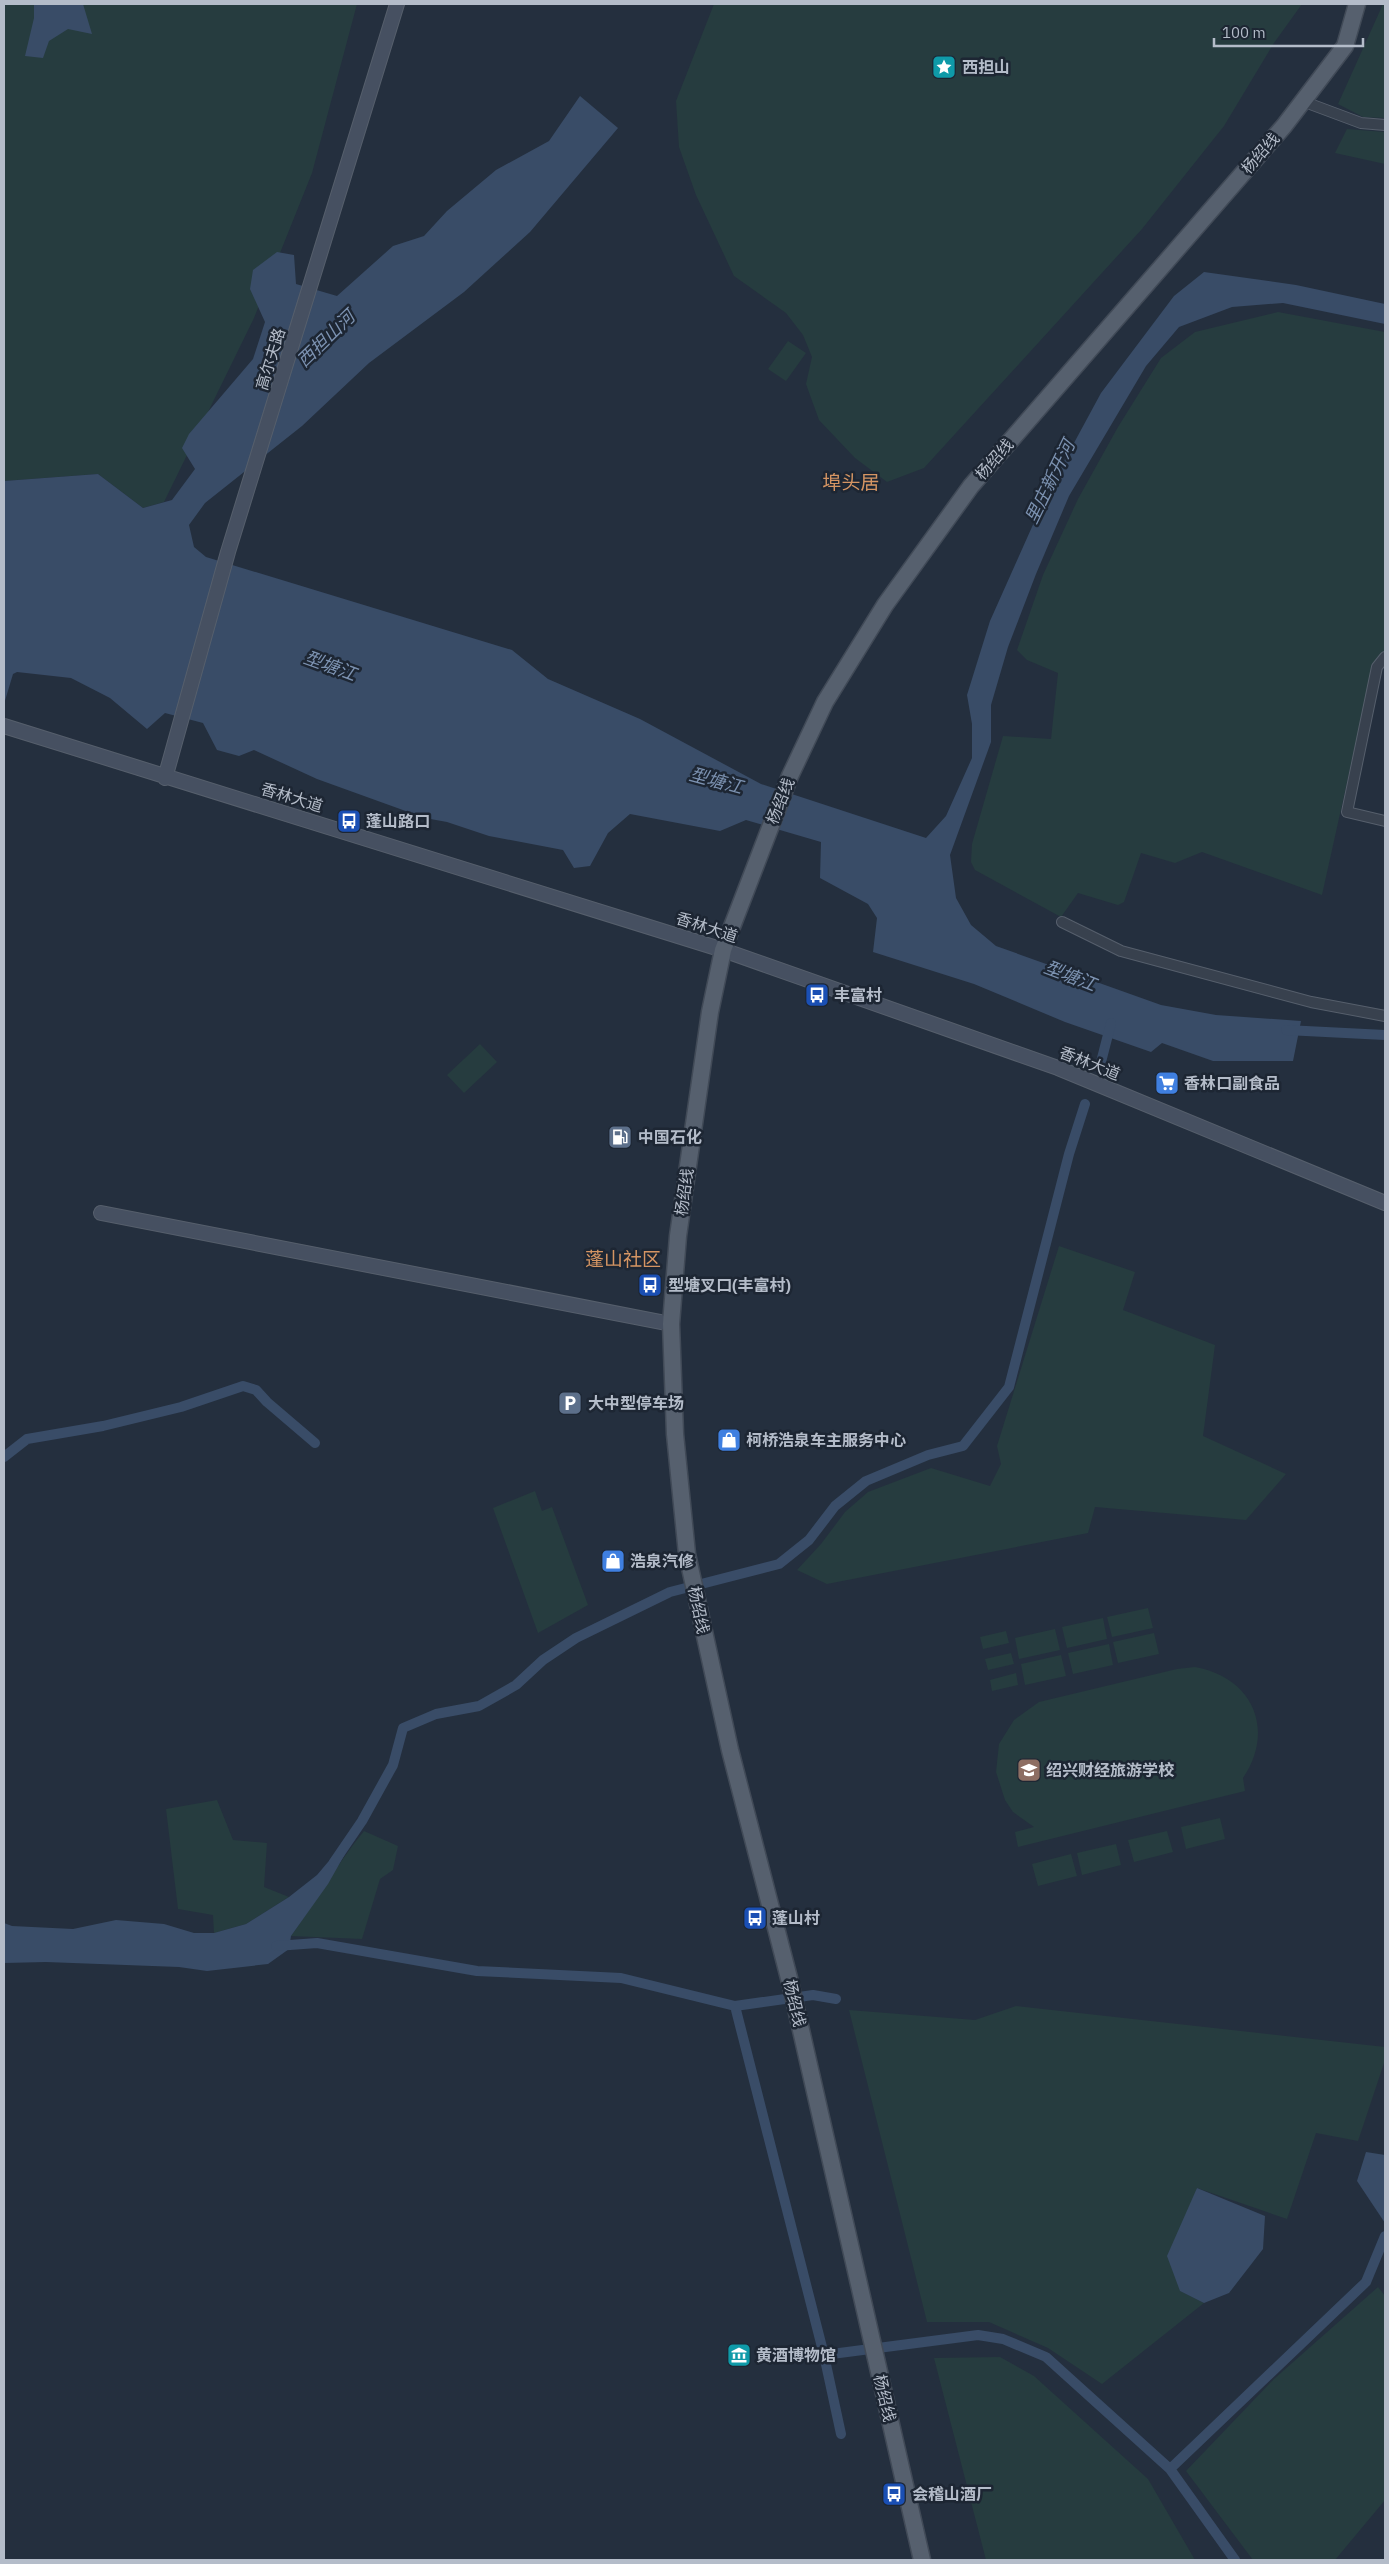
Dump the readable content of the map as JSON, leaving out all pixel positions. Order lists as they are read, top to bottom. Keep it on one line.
{"streets":{"main road":["杨绍线"],"street":["高尔夫路","香林大道"]},"crossings":[["杨绍线","香林大道"],["高尔夫路","香林大道"]],"districts":["埠头居","蓬山社区"],"water":["西担山河","里庄新开河","型塘江"],"places":{"place":["西担山"],"bus stop":["蓬山路口","丰富村","型塘叉口(丰富村)","蓬山村","会稽山酒厂"],"supermarket":["香林口副食品"],"fuel station":["中国石化"],"parking":["大中型停车场"],"shop":["柯桥浩泉车主服务中心","浩泉汽修"],"school or university":["绍兴财经旅游学校"],"museum":["黄酒博物馆"]},"scale_bar":"100 m"}
